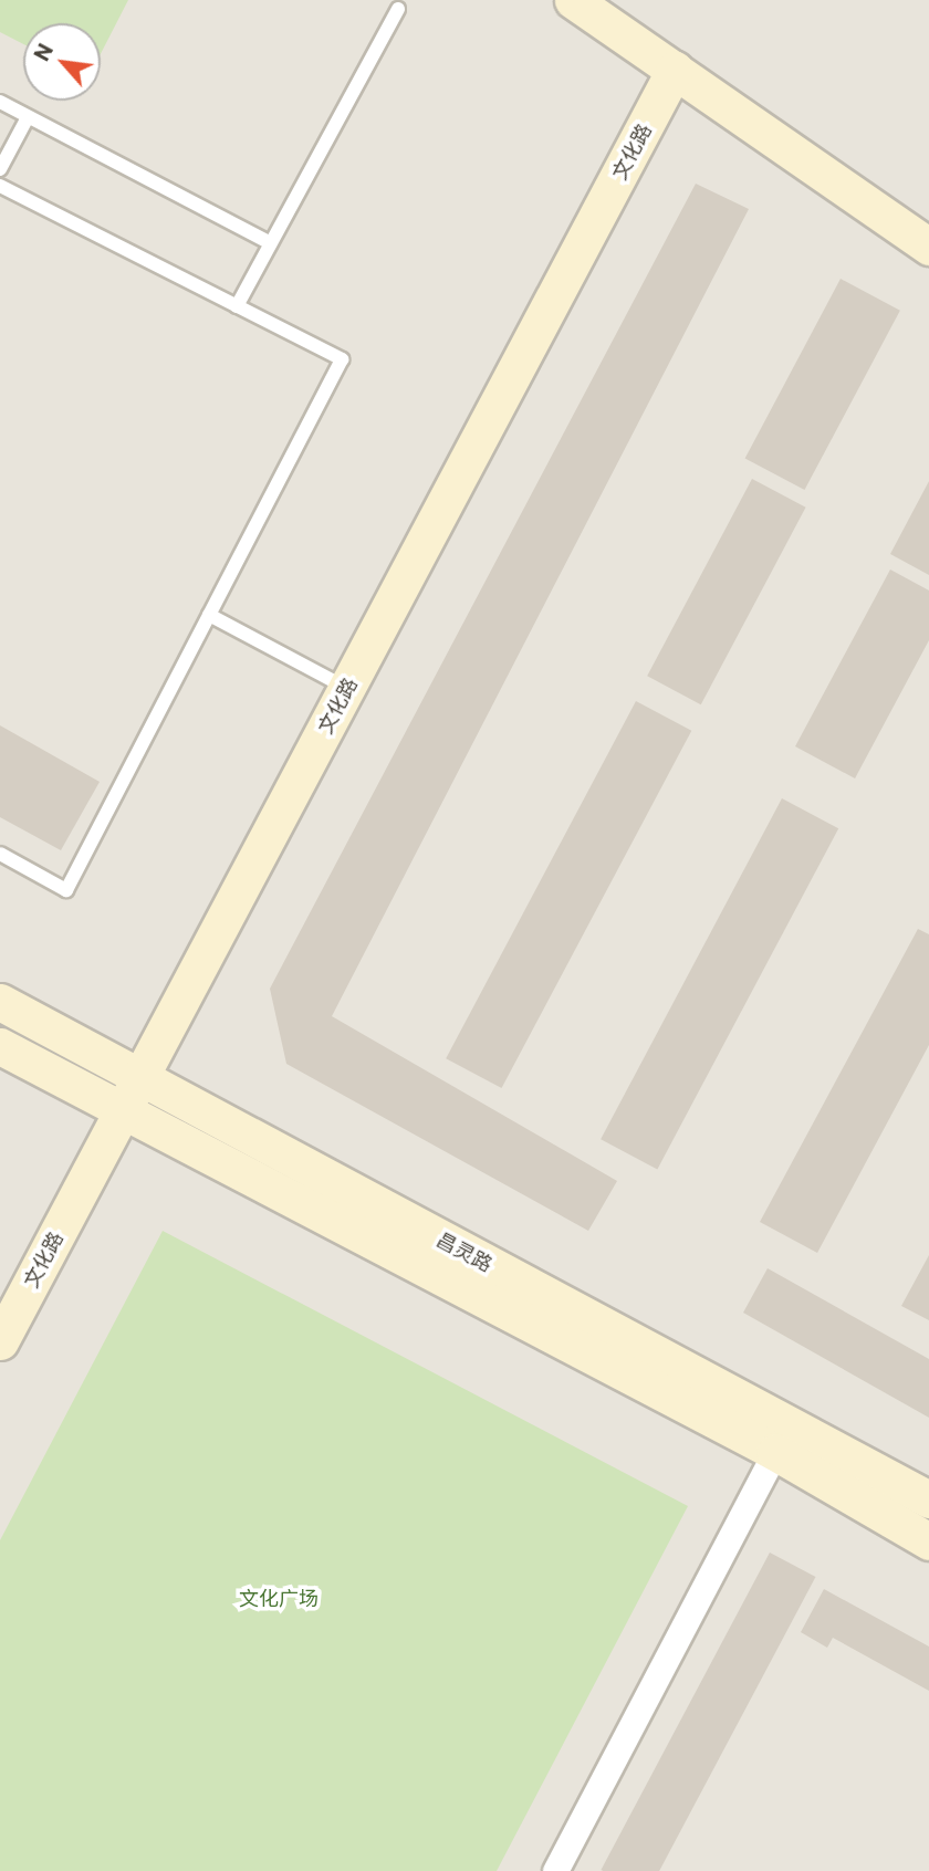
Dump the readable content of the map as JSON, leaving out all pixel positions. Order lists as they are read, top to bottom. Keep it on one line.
{"streets":{"main road":["文化路","昌灵路"]},"crossings":[["文化路","昌灵路"]],"parks":["文化广场"],"north":"top left"}
